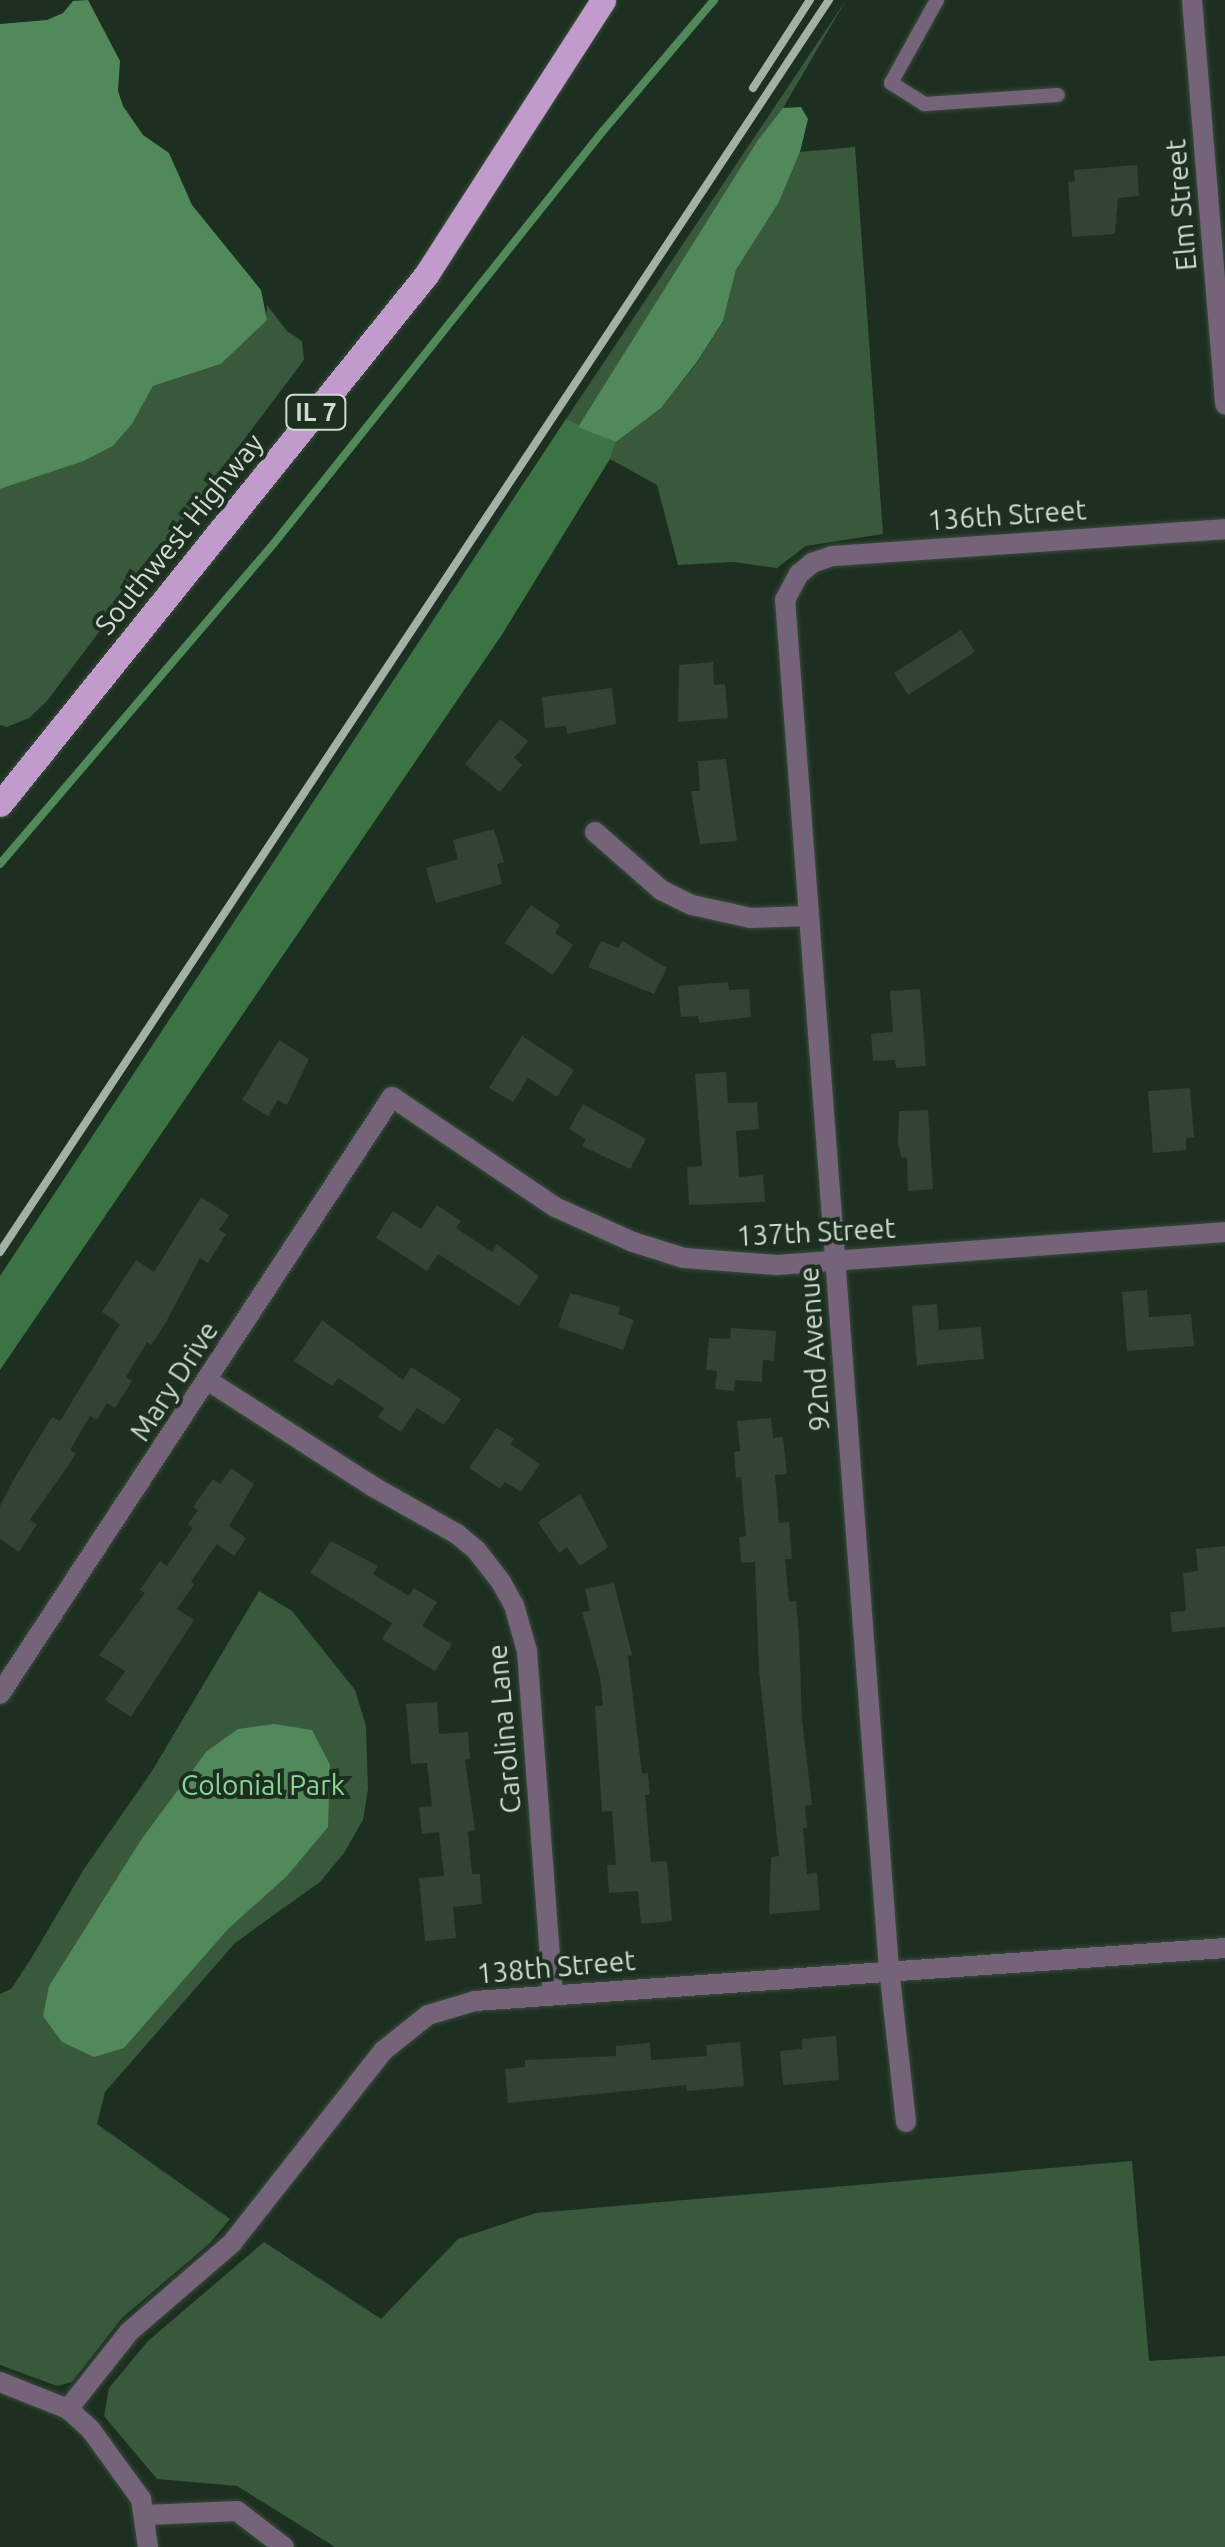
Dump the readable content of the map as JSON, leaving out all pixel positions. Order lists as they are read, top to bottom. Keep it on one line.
{"streets":{"main road":["IL 7","Southwest Highway"],"street":["Elm Street","136th Street","137th Street","92nd Avenue","Mary Drive","Carolina Lane","138th Street"]},"crossings":[["136th Street","92nd Avenue"],["137th Street","92nd Avenue"],["137th Street","Mary Drive"],["92nd Avenue","138th Street"],["Mary Drive","Carolina Lane"],["Carolina Lane","138th Street"]],"parks":["Colonial Park"]}
